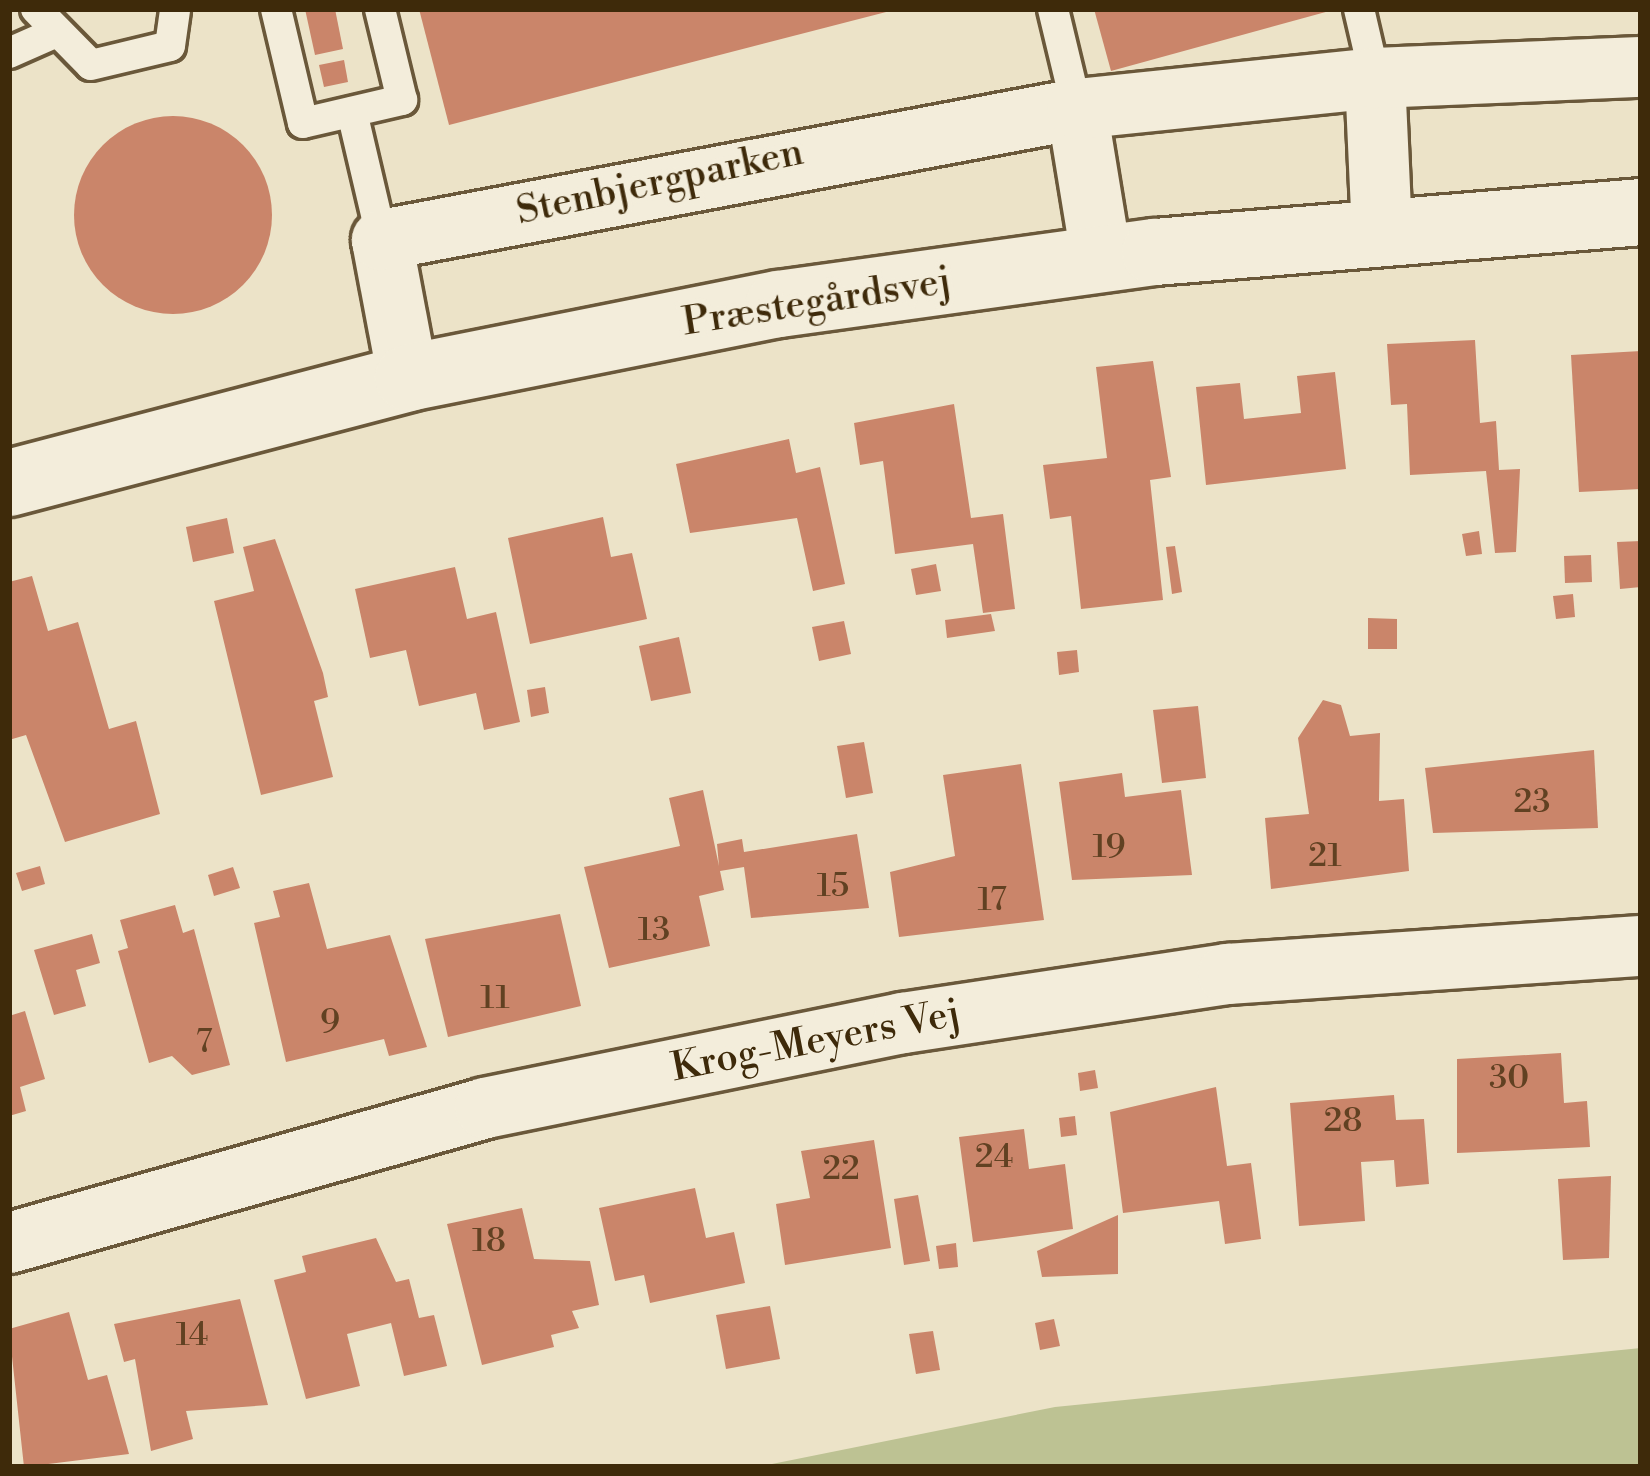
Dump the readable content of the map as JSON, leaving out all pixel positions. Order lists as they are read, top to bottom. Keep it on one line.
{"streets":{"street":["Stenbjergparken","Præstegårdsvej","Krog-Meyers Vej"]},"house_numbers":["23","19","21","15","17","13","11","9","7","30","28","24","22","18","14"]}
